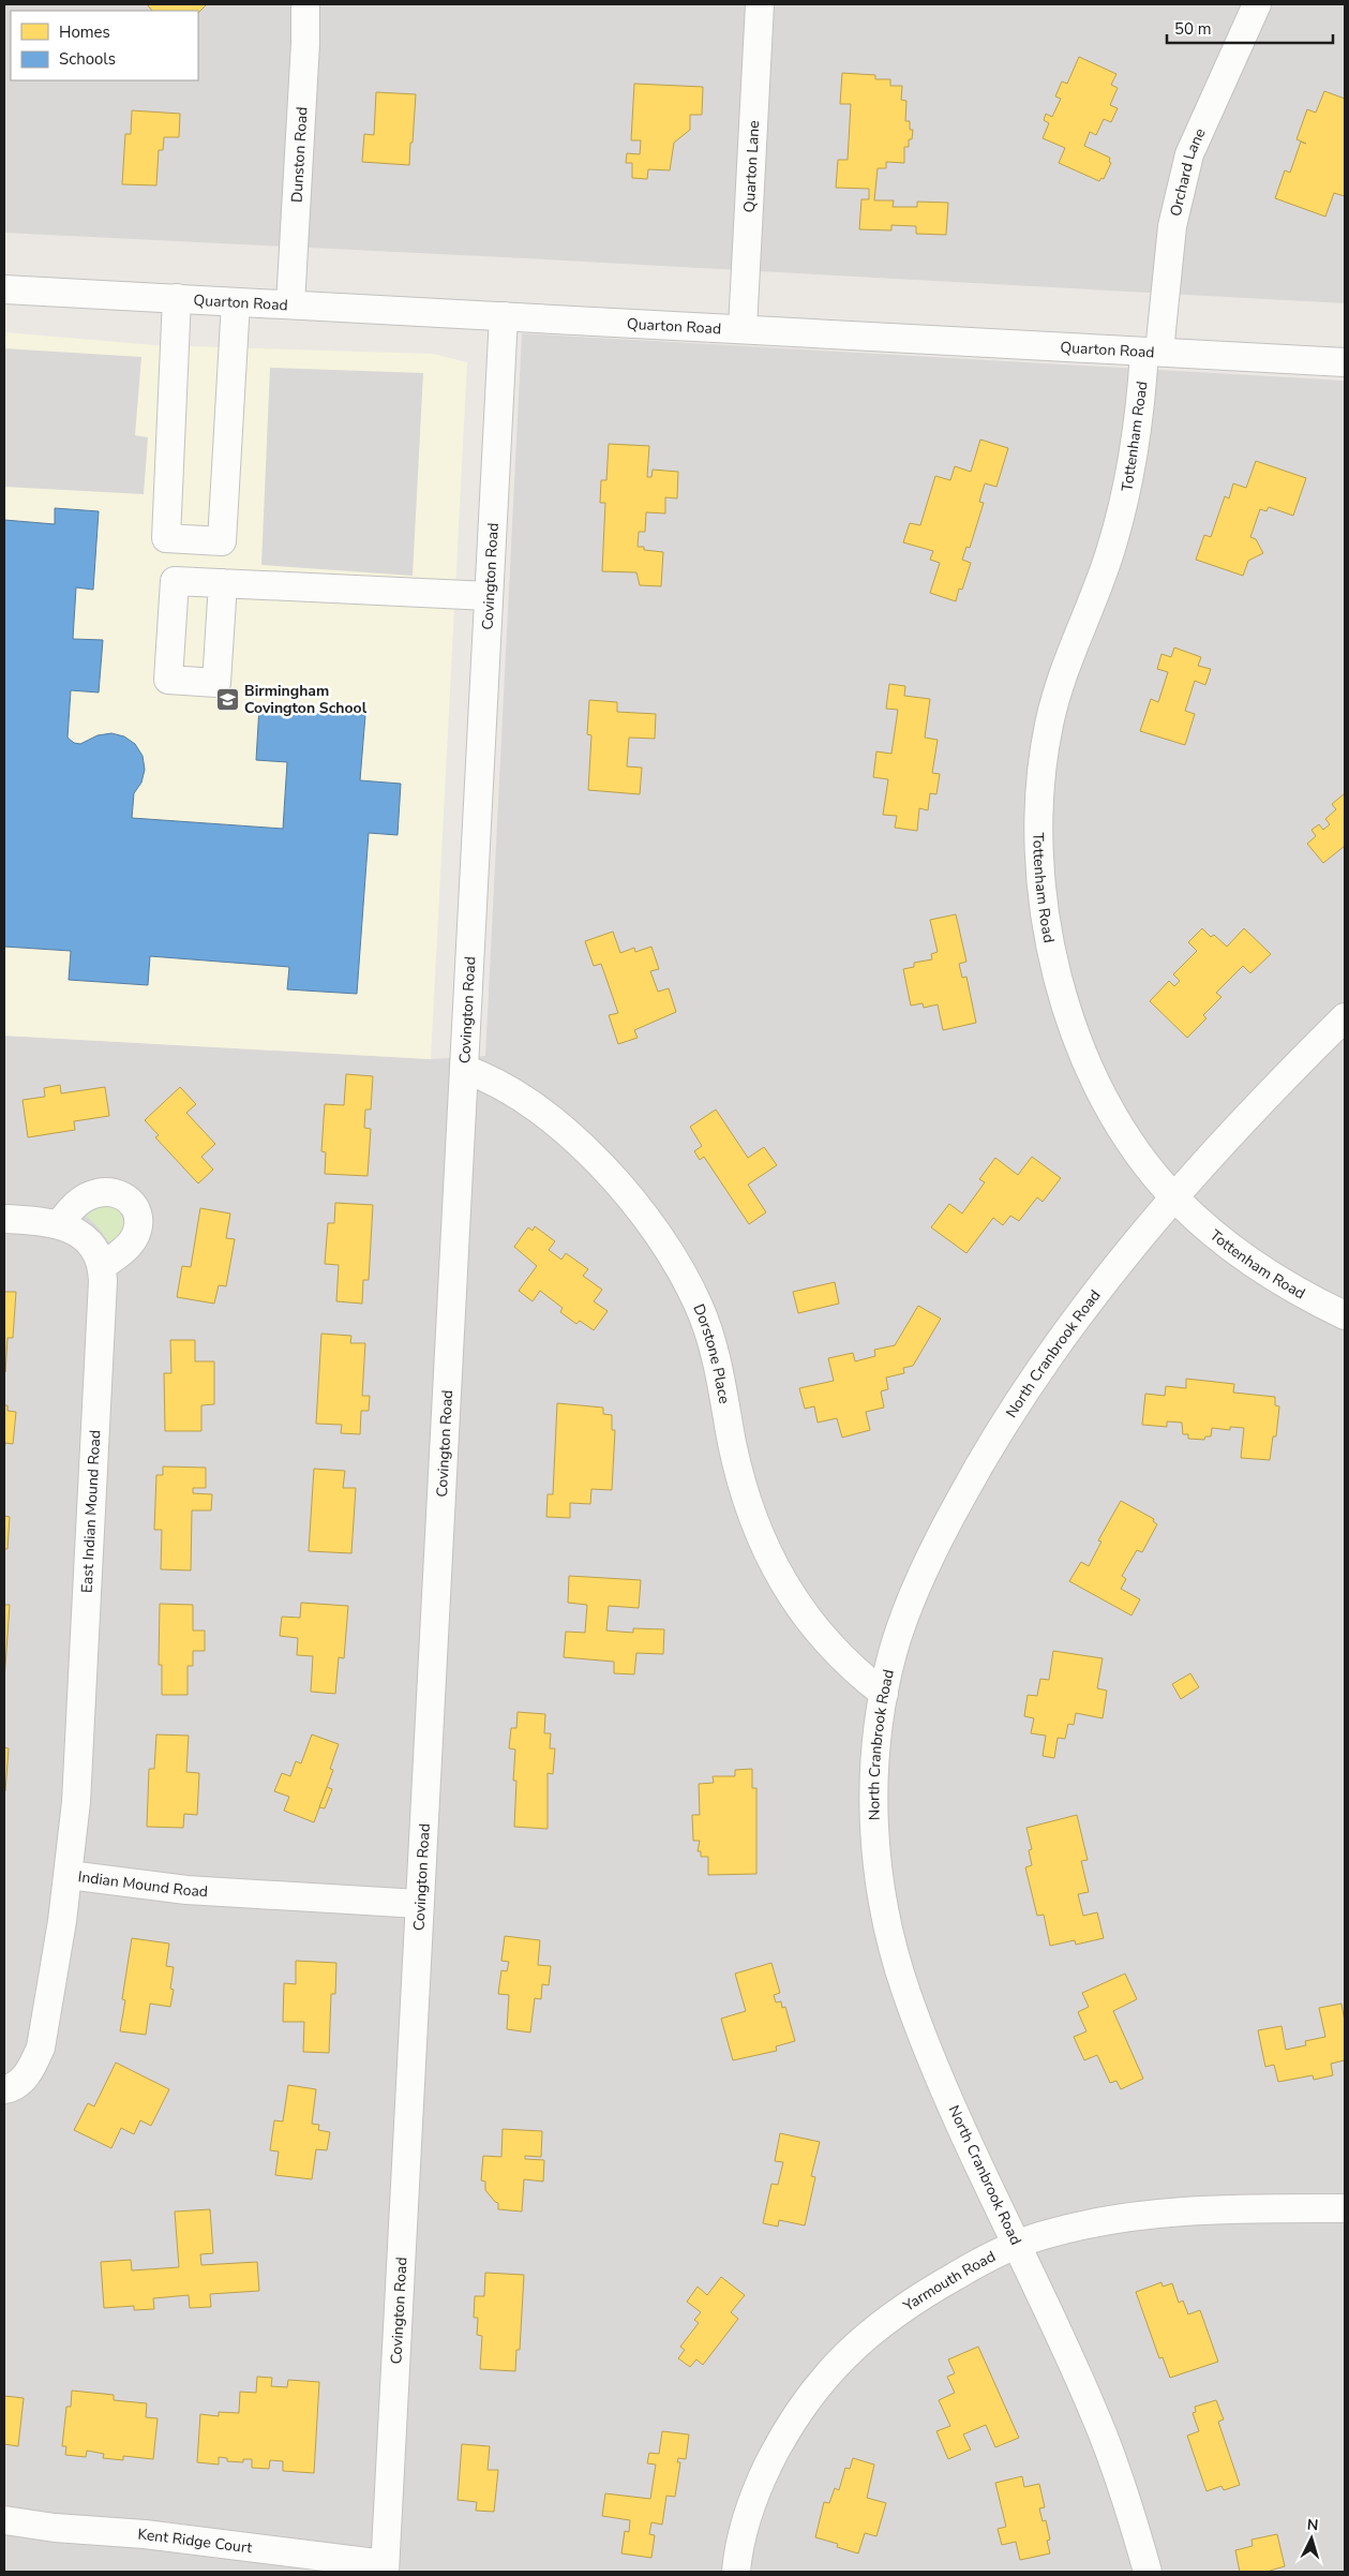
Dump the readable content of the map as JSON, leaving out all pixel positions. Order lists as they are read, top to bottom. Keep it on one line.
{"streets":{"street":["Dunston Road","Quarton Lane","Orchard Lane","Quarton Road","Tottenham Road","Covington Road","North Cranbrook Road","Dorstone Place","East Indian Mound Road","Indian Mound Road","Yarmouth Road","Kent Ridge Court"]},"crossings":[["Dunston Road","Quarton Road"],["Quarton Lane","Quarton Road"],["Orchard Lane","Quarton Road"],["Orchard Lane","Tottenham Road"],["Quarton Road","Tottenham Road"],["Quarton Road","Covington Road"],["Tottenham Road","North Cranbrook Road"],["Covington Road","Dorstone Place"],["Covington Road","Indian Mound Road"],["Covington Road","Kent Ridge Court"],["North Cranbrook Road","Dorstone Place"],["North Cranbrook Road","Yarmouth Road"],["East Indian Mound Road","Indian Mound Road"]],"places":{"school or university":["Birmingham Covington School"]},"legend":["Homes","Schools"],"scale_bar":"50 m","north":"top"}
